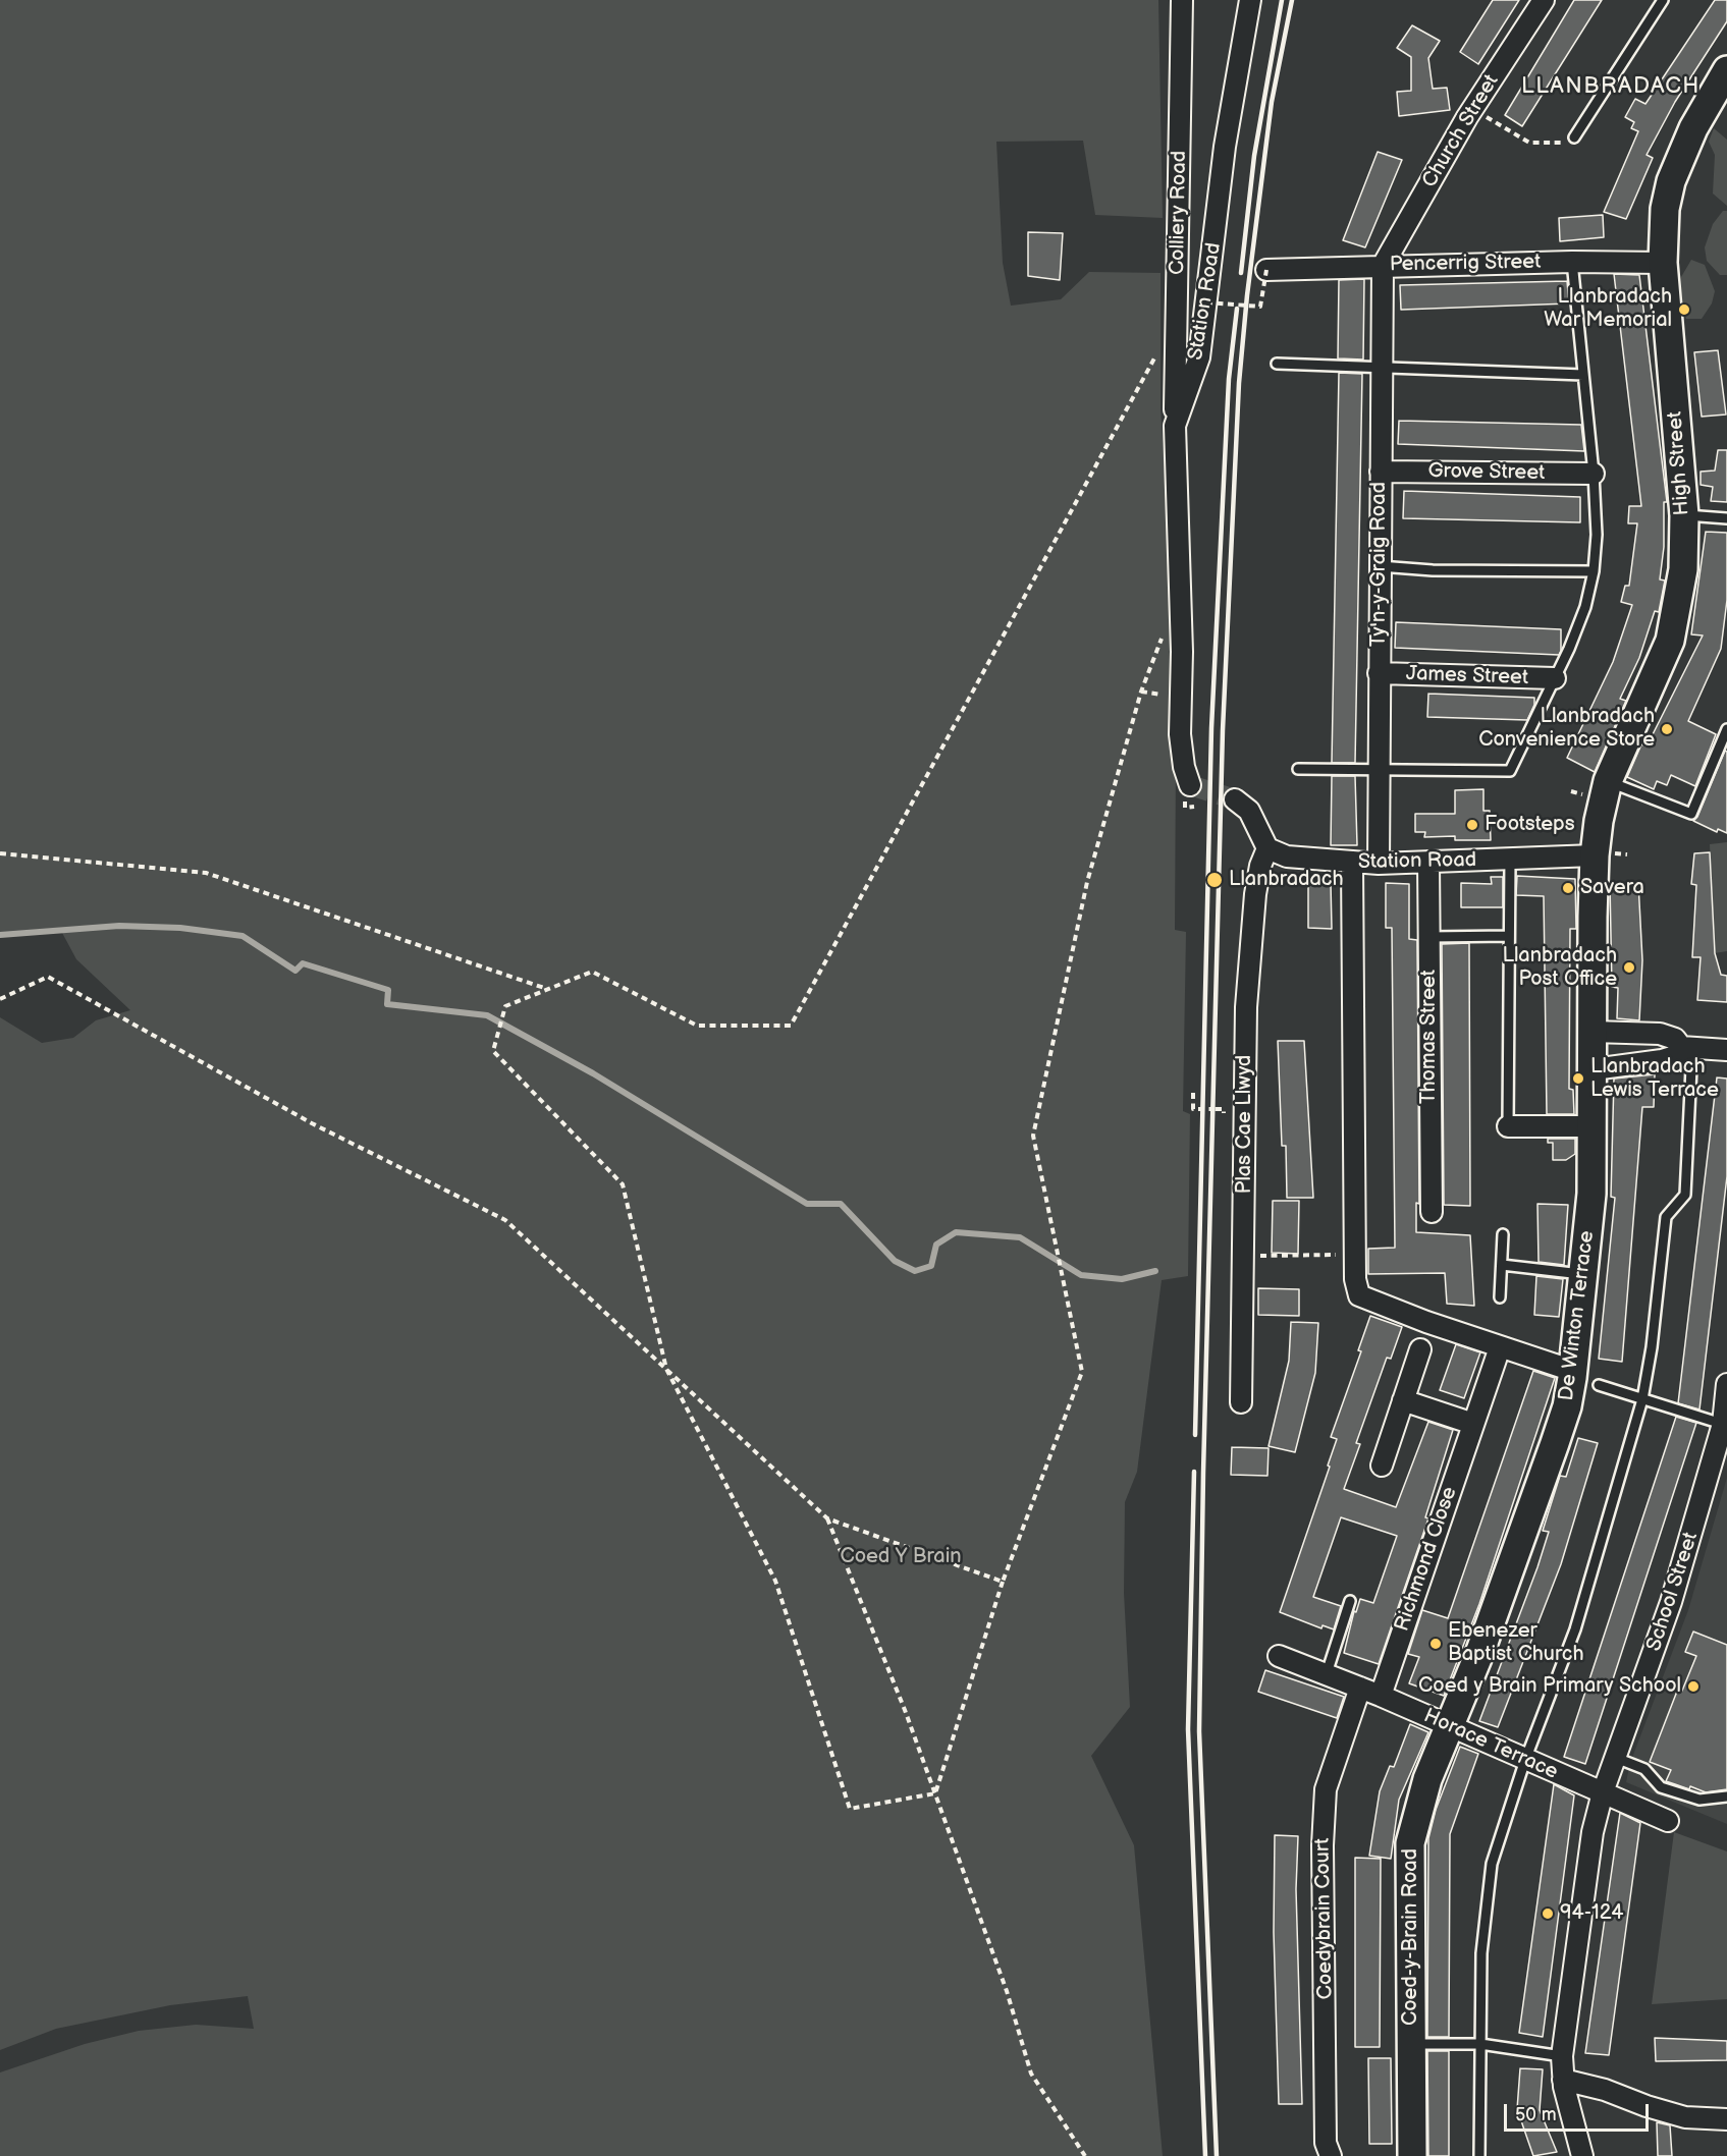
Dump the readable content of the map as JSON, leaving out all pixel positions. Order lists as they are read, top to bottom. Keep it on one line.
{"streets":{"street":["Church Street","Colliery Road","Pencerrig Street","Station Road","High Street","Grove Street","Ty'n-y-Graig Road","James Street","Thomas Street","Plas Cae Llwyd","De Winton Terrace","Richmond Close","School Street","Horace Terrace","Coedybrain Court","Coed-y-Brain Road"]},"crossings":[["Church Street","Pencerrig Street"],["Church Street","Ty'n-y-Graig Road"],["Colliery Road","Station Road"],["Pencerrig Street","High Street"],["Pencerrig Street","Ty'n-y-Graig Road"],["Station Road","High Street"],["Station Road","Ty'n-y-Graig Road"],["Station Road","Thomas Street"],["Station Road","Plas Cae Llwyd"],["High Street","De Winton Terrace"],["Grove Street","Ty'n-y-Graig Road"],["Ty'n-y-Graig Road","James Street"],["De Winton Terrace","Horace Terrace"],["De Winton Terrace","Coed-y-Brain Road"],["Richmond Close","Horace Terrace"],["School Street","Horace Terrace"],["Horace Terrace","Coedybrain Court"],["Horace Terrace","Coed-y-Brain Road"]],"districts":["LLANBRADACH"],"parks":["Coed Y Brain"],"places":["Llanbradach War Memorial","Llanbradach Convenience Store","Footsteps","Llanbradach","Savera","Llanbradach Post Office","Llanbradach Lewis Terrace","Ebenezer Baptist Church","Coed y Brain Primary School","94-124"],"scale_bar":"50 m"}
